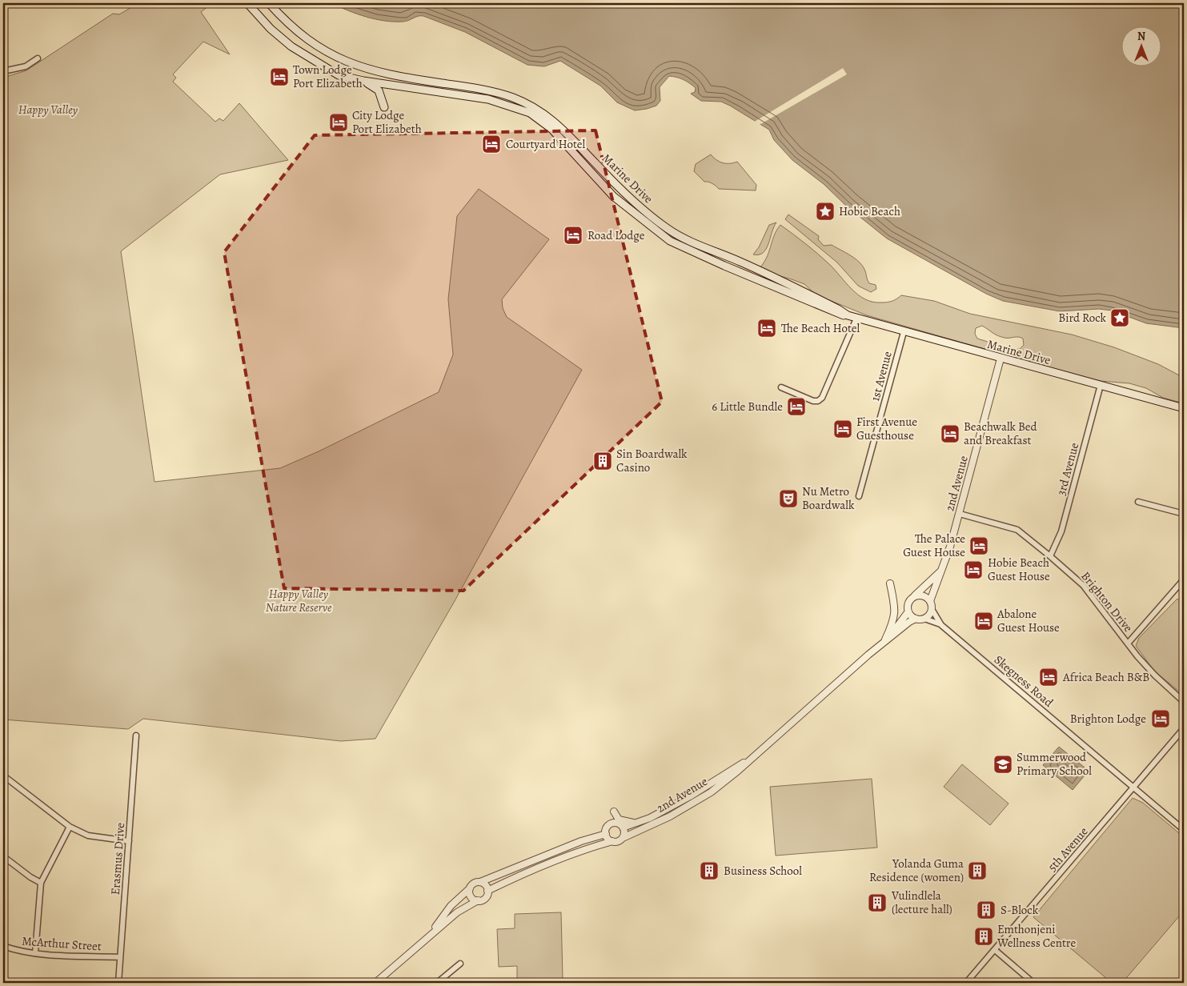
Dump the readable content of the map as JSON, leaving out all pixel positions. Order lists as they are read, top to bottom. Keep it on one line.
{"streets":{"main road":["Marine Drive"],"street":["1st Avenue","3rd Avenue","2nd Avenue","Brighton Drive","Skegness Road","5th Avenue","Erasmus Drive","McArthur Street"]},"crossings":[["Marine Drive","1st Avenue"],["Marine Drive","3rd Avenue"],["Marine Drive","2nd Avenue"],["3rd Avenue","Brighton Drive"],["2nd Avenue","Brighton Drive"],["2nd Avenue","Skegness Road"],["Skegness Road","5th Avenue"],["Erasmus Drive","McArthur Street"]],"parks":["Happy Valley","Happy Valley Nature Reserve"],"places":{"hotel":["Town Lodge Port Elizabeth","City Lodge Port Elizabeth","Courtyard Hotel","Road Lodge","The Beach Hotel","6 Little Bundle","First Avenue Guesthouse","Beachwalk Bed and Breakfast","The Palace Guest House","Hobie Beach Guest House","Abalone Guest House","Africa Beach B&B","Brighton Lodge"],"place":["Hobie Beach","Bird Rock"],"building":["Sin Boardwalk Casino","Business School","Yolanda Guma Residence (women)","Vulindlela (lecture hall)","S-Block","Emthonjeni Wellness Centre"],"theatre":["Nu Metro Boardwalk"],"school or university":["Summerwood Primary School"]},"north":"top"}
